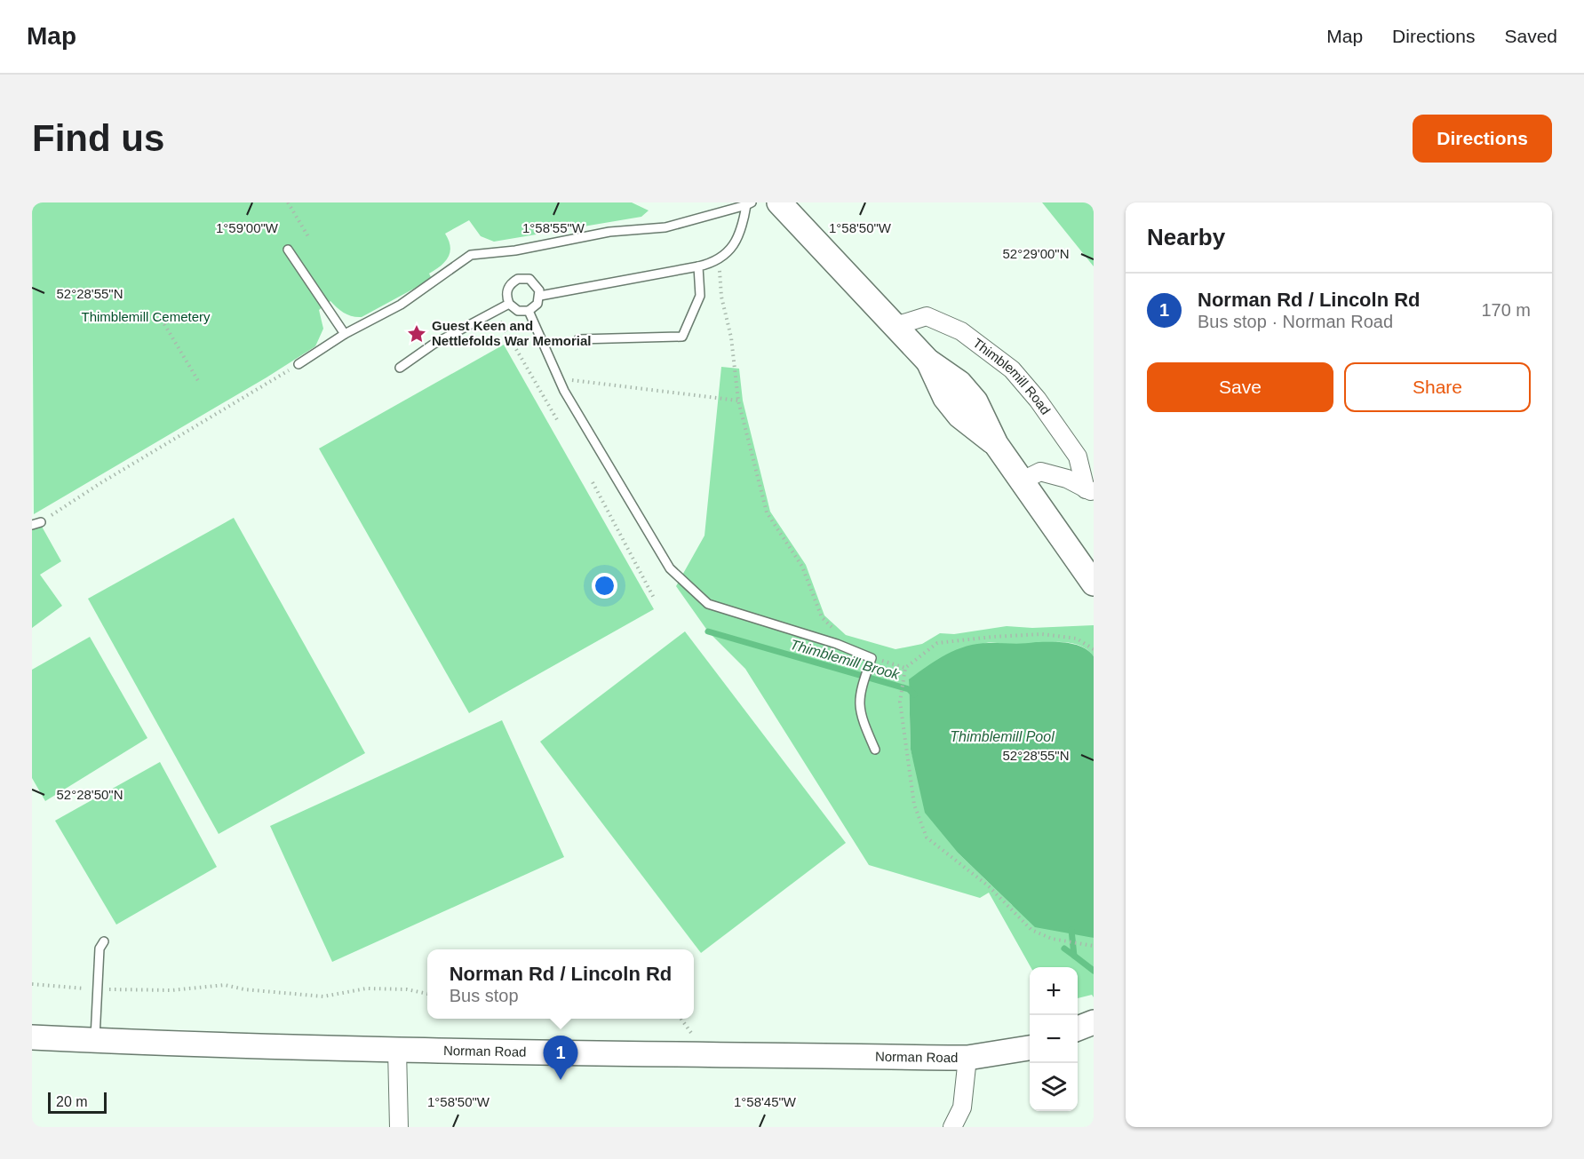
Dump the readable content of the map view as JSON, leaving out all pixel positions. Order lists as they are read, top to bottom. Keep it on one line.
{"streets":{"street":["Thimblemill Road","Norman Road"]},"water":["Thimblemill Brook","Thimblemill Pool"],"parks":["Thimblemill Cemetery"],"places":{"place":["Guest Keen and Nettlefolds War Memorial"]},"scale_bar":"20 m","page":{"header":"Map","nav":["Map","Directions","Saved"],"buttons":["Directions",["Save","Share"]],"title":"Find us","heading":"Nearby","list":[{"mark":"1","name":"Norman Rd / Lincoln Rd","note":"Bus stop · Norman Road","value":"170 m"}],"popup":["Norman Rd / Lincoln Rd","Bus stop"],"map_buttons":["+","−"],"pins":"1","scale":"20 m"},"coordinates":["1°59'00\"W","1°58'55\"W","1°58'50\"W","52°29'00\"N","52°28'55\"N","52°28'50\"N","1°58'45\"W"]}
